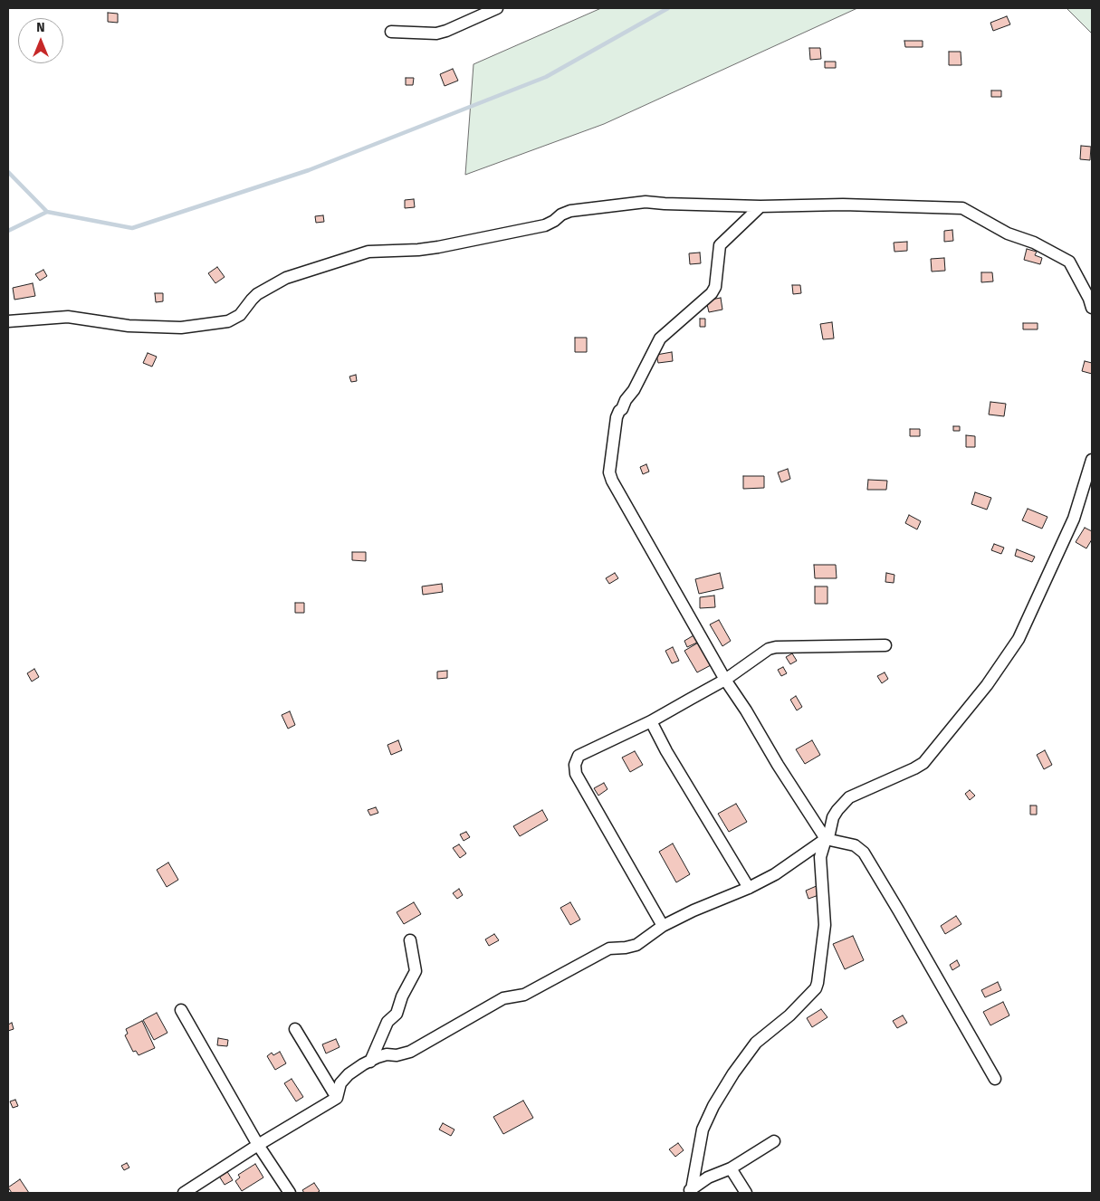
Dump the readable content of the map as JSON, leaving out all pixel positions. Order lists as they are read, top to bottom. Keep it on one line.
{"north":"top"}
